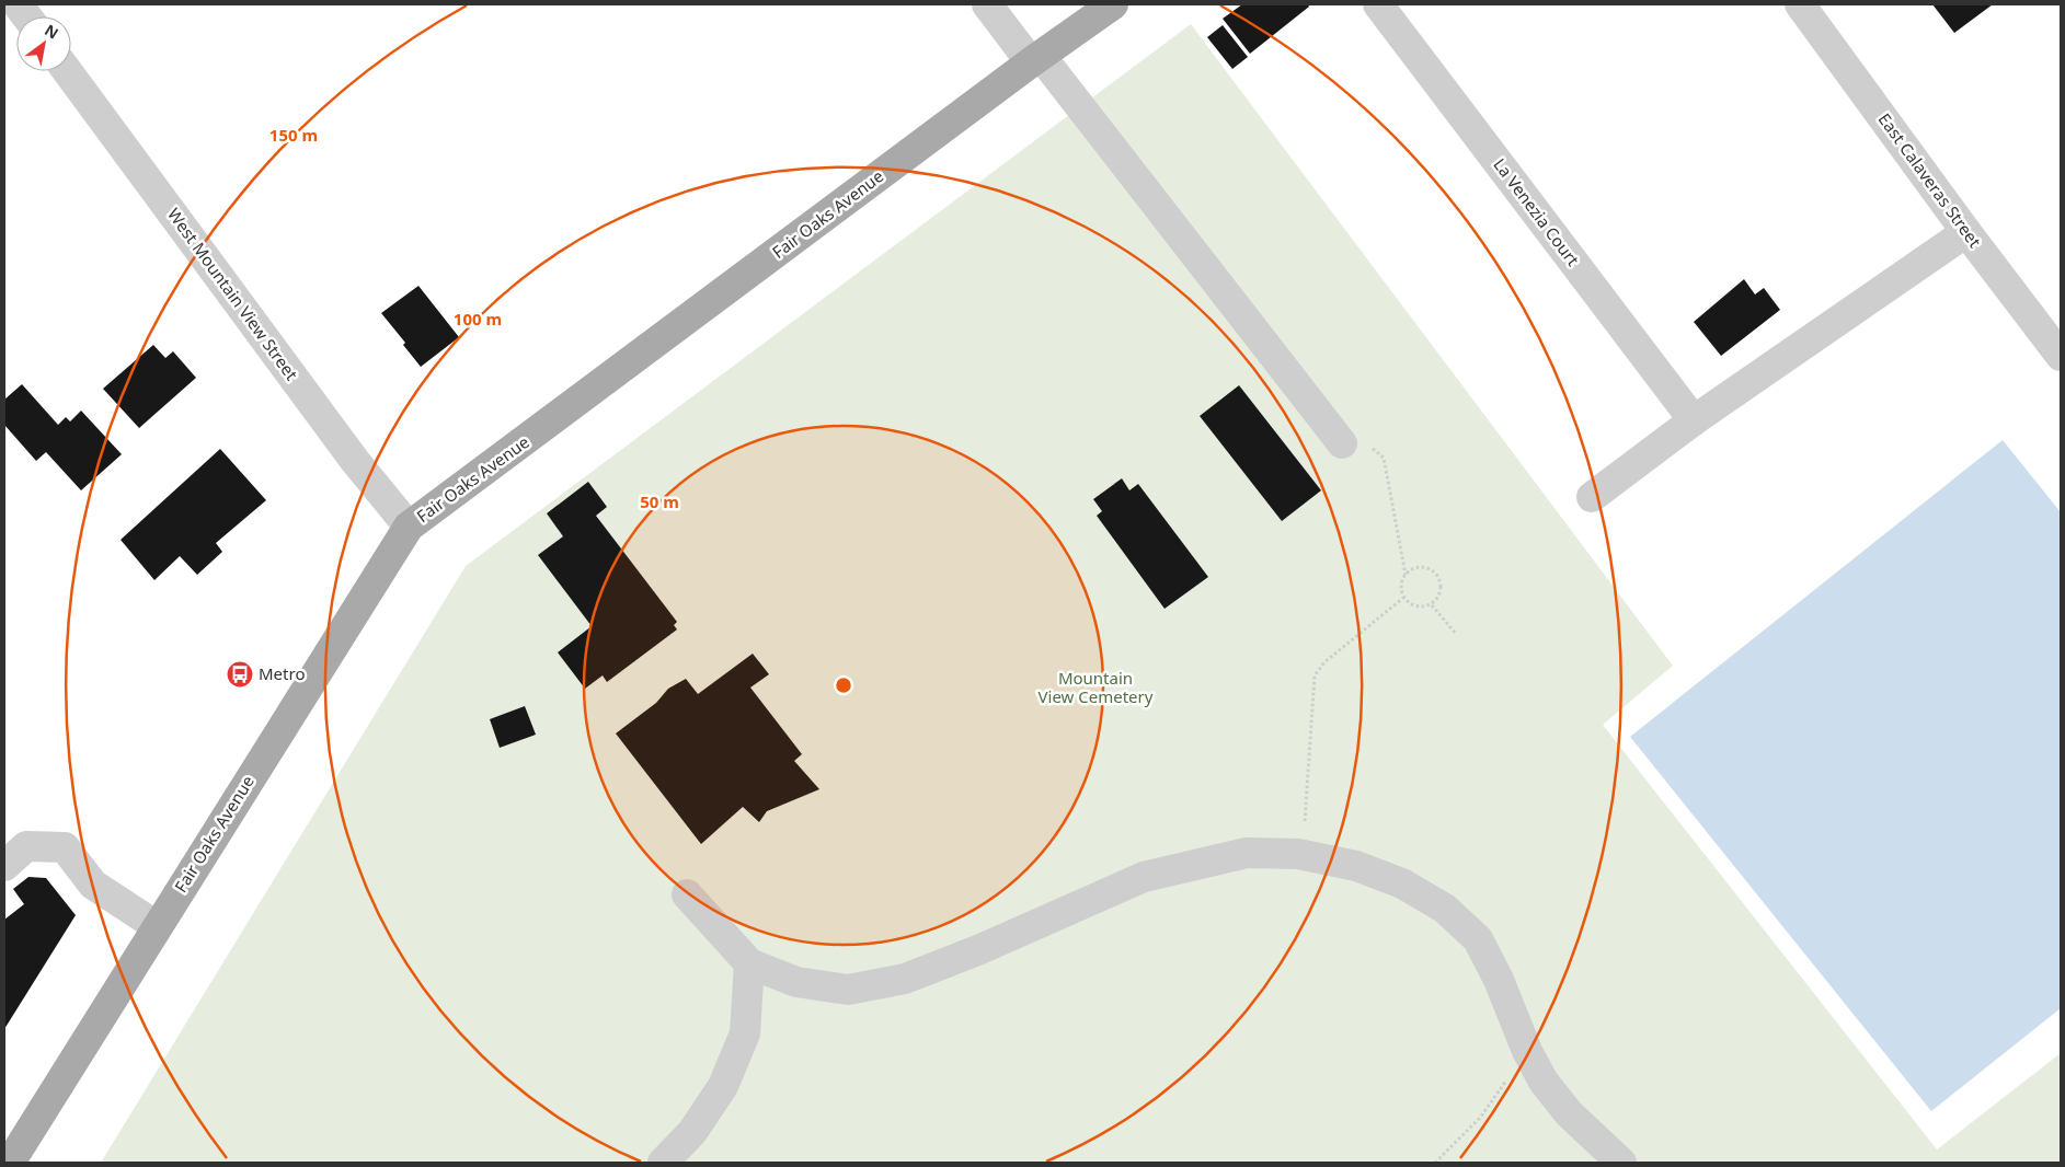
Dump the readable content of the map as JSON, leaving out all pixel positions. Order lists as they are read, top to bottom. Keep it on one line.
{"streets":{"main road":["Fair Oaks Avenue"],"street":["East Calaveras Street","La Venezia Court","West Mountain View Street"]},"crossings":[["Fair Oaks Avenue","West Mountain View Street"]],"parks":["Mountain View Cemetery"],"places":{"bus stop":["Metro"]},"north":"top right","rings":["150 m","100 m","50 m"]}
